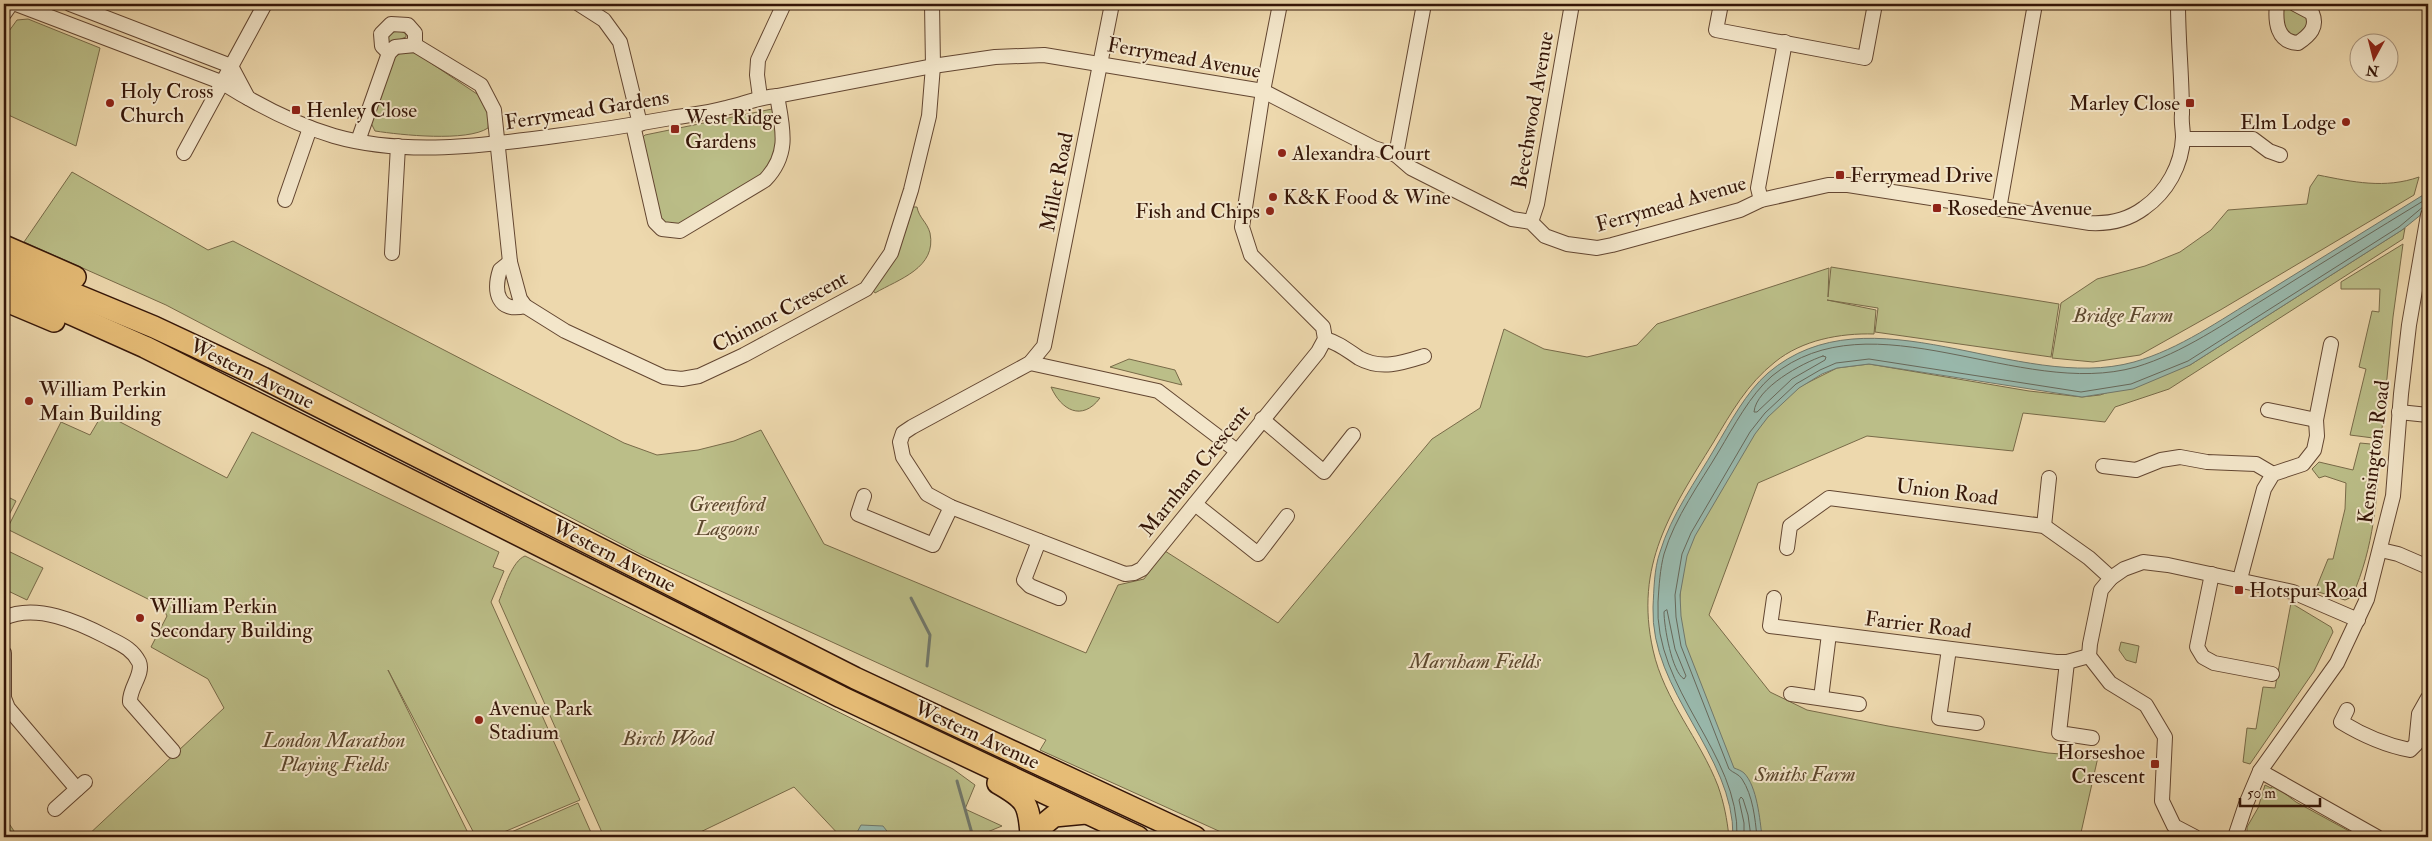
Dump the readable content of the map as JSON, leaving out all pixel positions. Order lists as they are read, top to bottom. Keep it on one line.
{"streets":{"highway":["Western Avenue"],"street":["Ferrymead Avenue","Ferrymead Gardens","Beechwood Avenue","Millet Road","Chinnor Crescent","Kensington Road","Marnham Crescent","Union Road","Farrier Road"]},"crossings":[["Ferrymead Avenue","Ferrymead Gardens"],["Ferrymead Avenue","Beechwood Avenue"],["Ferrymead Avenue","Millet Road"],["Ferrymead Gardens","Chinnor Crescent"],["Millet Road","Marnham Crescent"]],"parks":["Bridge Farm","Greenford Lagoons","Marnham Fields","Birch Wood","London Marathon Playing Fields","Smiths Farm"],"places":{"other":["Holy Cross Church","Elm Lodge","Alexandra Court","K&K Food & Wine","Fish and Chips","William Perkin Main Building","William Perkin Secondary Building","Avenue Park Stadium"],"transit":["Marley Close","Henley Close","West Ridge Gardens","Ferrymead Drive","Rosedene Avenue","Hotspur Road","Horseshoe Crescent"]},"scale_bar":"50 m","north":"bottom"}
